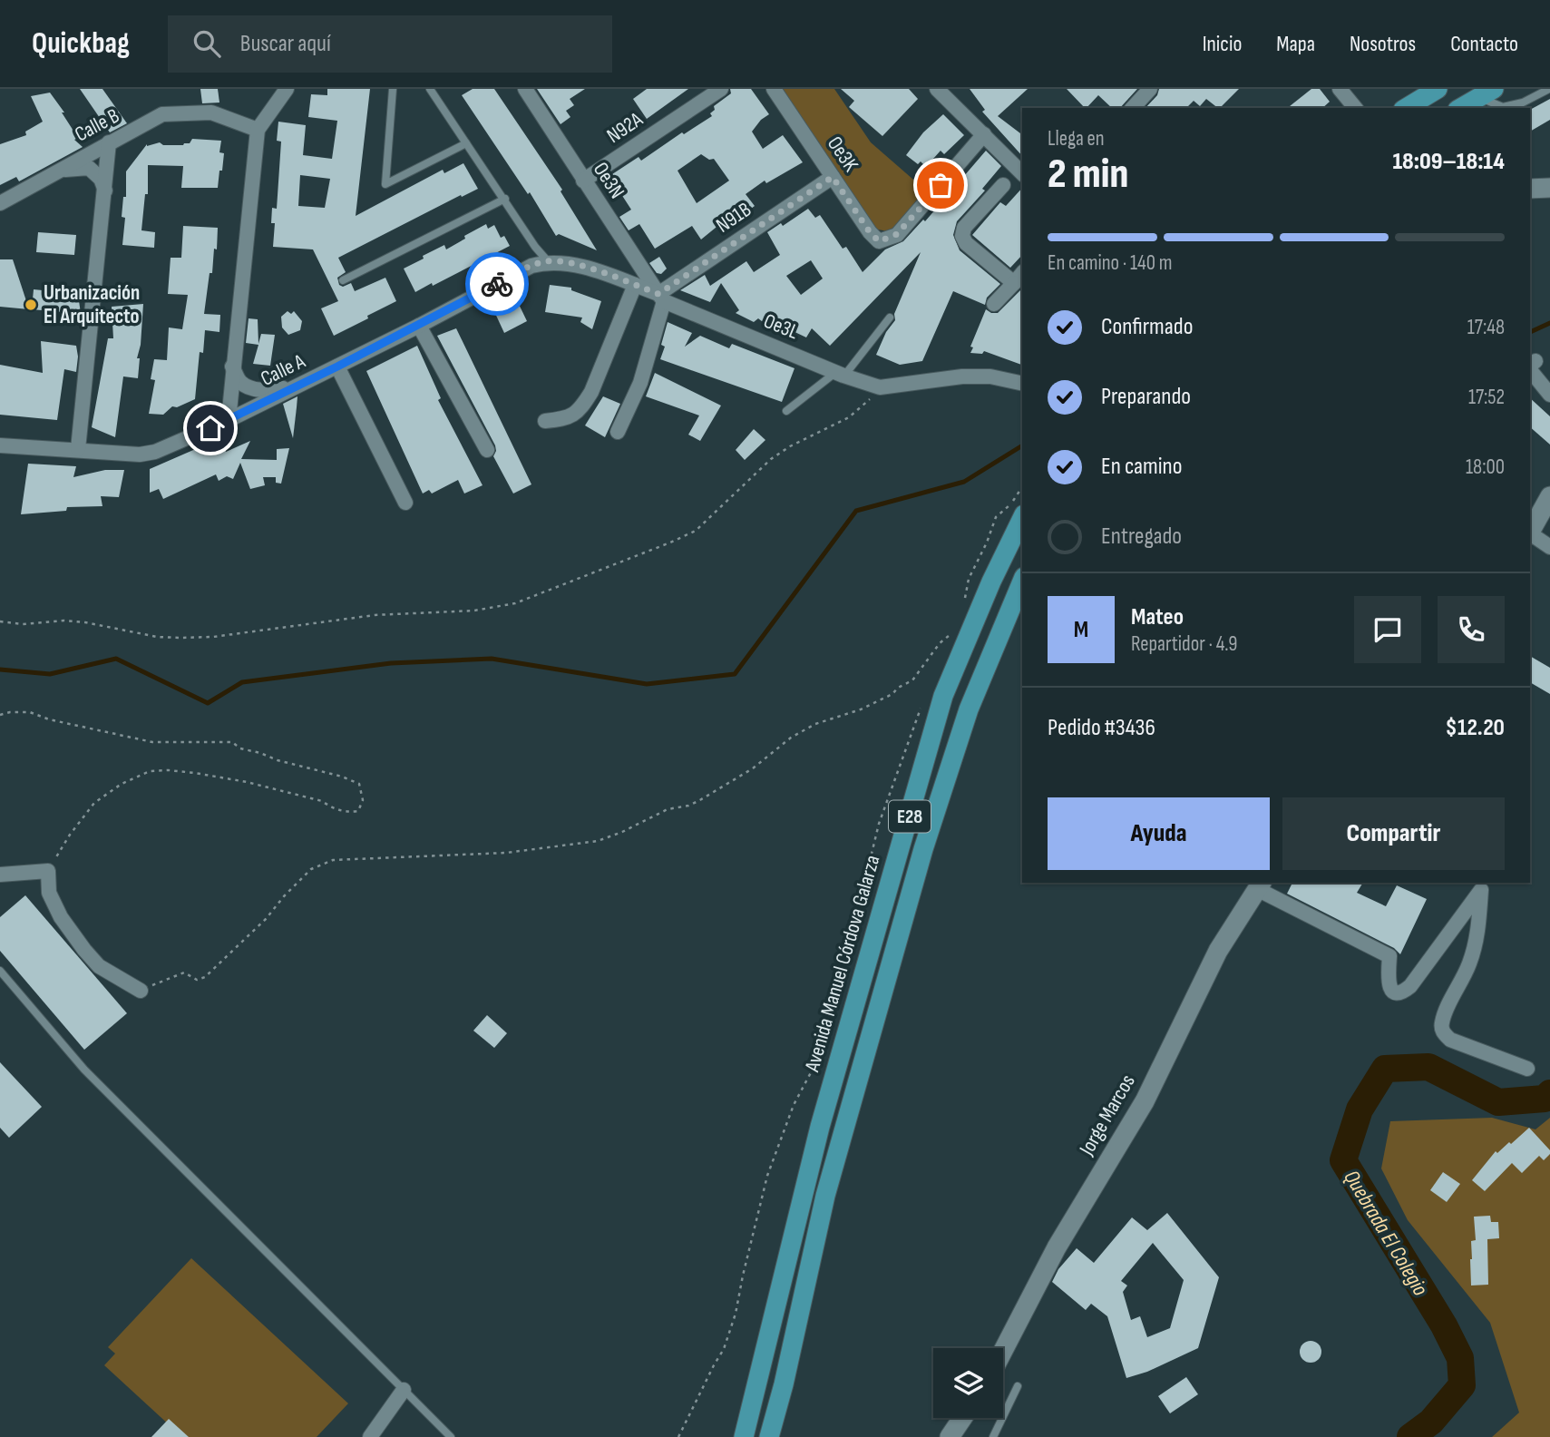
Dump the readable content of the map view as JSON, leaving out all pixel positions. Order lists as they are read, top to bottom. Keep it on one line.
{"streets":{"main road":["E28","Avenida Manuel Córdova Galarza","Jorge Marcos"],"street":["Calle B","N92A","Oe3K","Oe3N","N91B","Oe3L","Calle A"]},"crossings":[["N92A","Oe3N"],["Oe3K","N91B"],["Oe3N","N91B"],["Oe3N","Oe3L"],["N91B","Oe3L"],["Oe3L","Calle A"]],"water":["Quebrada El Colegio"],"places":["Urbanización El Arquitecto"],"page":{"header":"Quickbag","search":"Buscar aquí","nav":["Inicio","Mapa","Nosotros","Contacto"],"heading":["2 min","Llega en","18:09–18:14"],"panel":["Mateo","Repartidor · 4.9","Pedido #3436","$12.20"],"bar":"En camino · 140 m","list":[["Confirmado","17:48"],["Preparando","17:52"],["En camino","18:00"],"Entregado"],"round":"M","buttons":["Ayuda","Compartir"]}}
